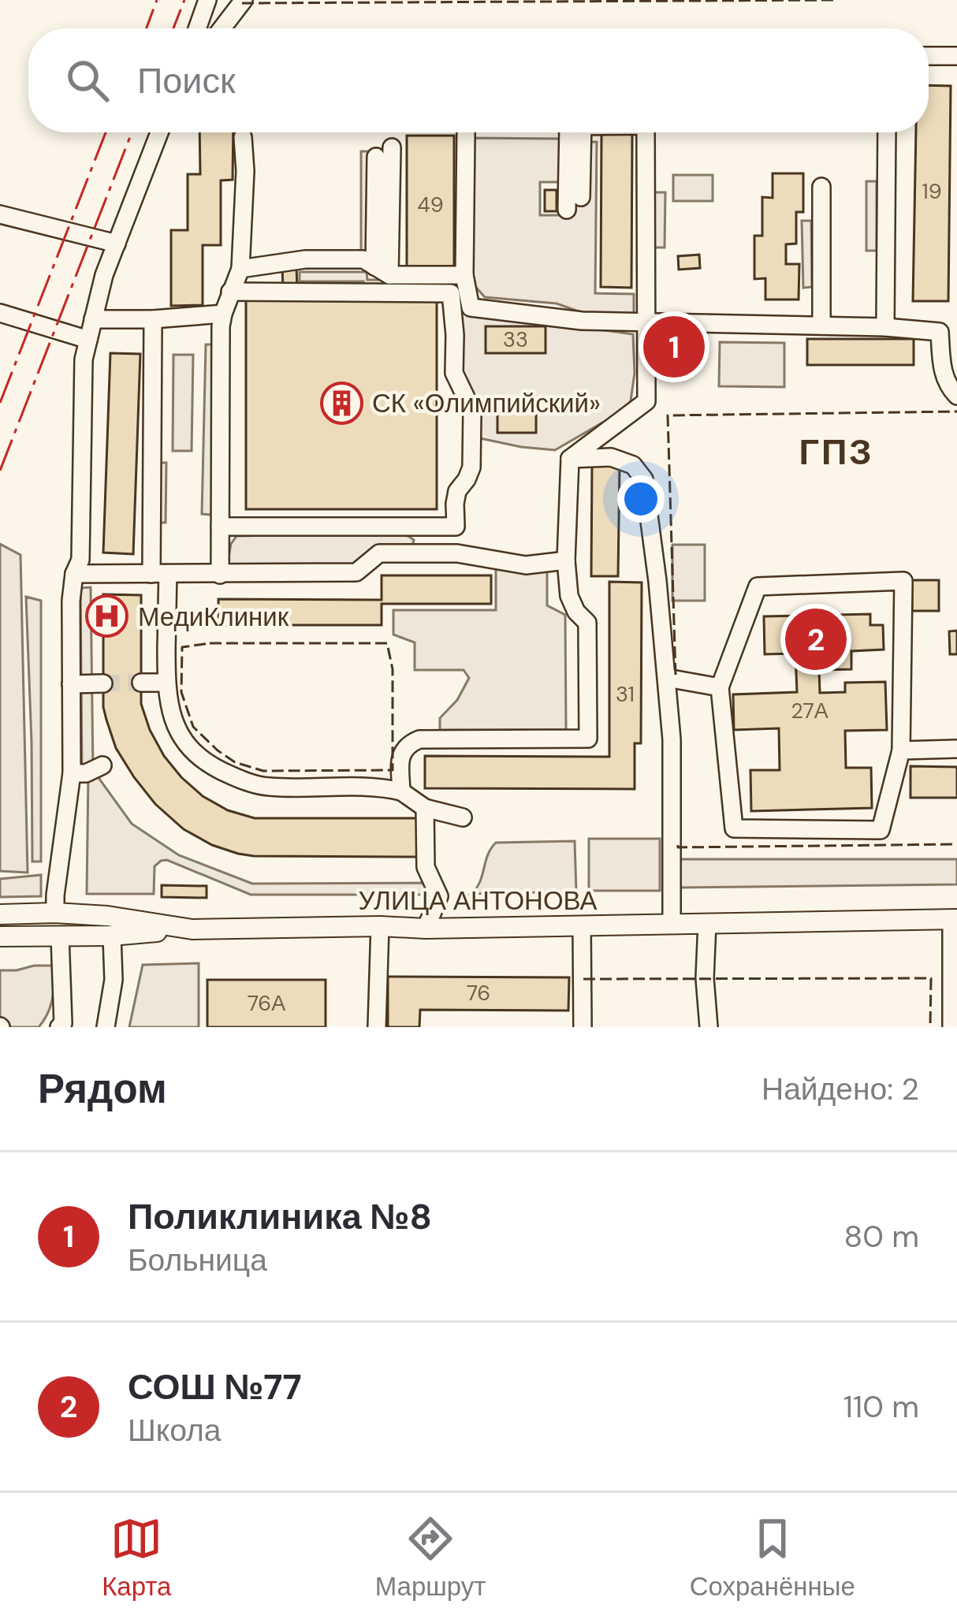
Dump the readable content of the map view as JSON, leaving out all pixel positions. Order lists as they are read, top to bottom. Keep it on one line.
{"streets":{"main road":["УЛИЦА АНТОНОВА"]},"districts":["ГПЗ"],"places":{"building":["СК «Олимпийский»"],"hospital":["МедиКлиник"]},"house_numbers":["19","49","33","31","27А","76","76А"],"page":{"search":"Поиск","pins":["1","2"],"heading":["Рядом","Найдено: 2"],"list":[{"mark":"1","name":"Поликлиника №8","note":"Больница","value":"80 m"},{"mark":"2","name":"СОШ №77","note":"Школа","value":"110 m"}],"nav":["Карта","Маршрут","Сохранённые"]}}
